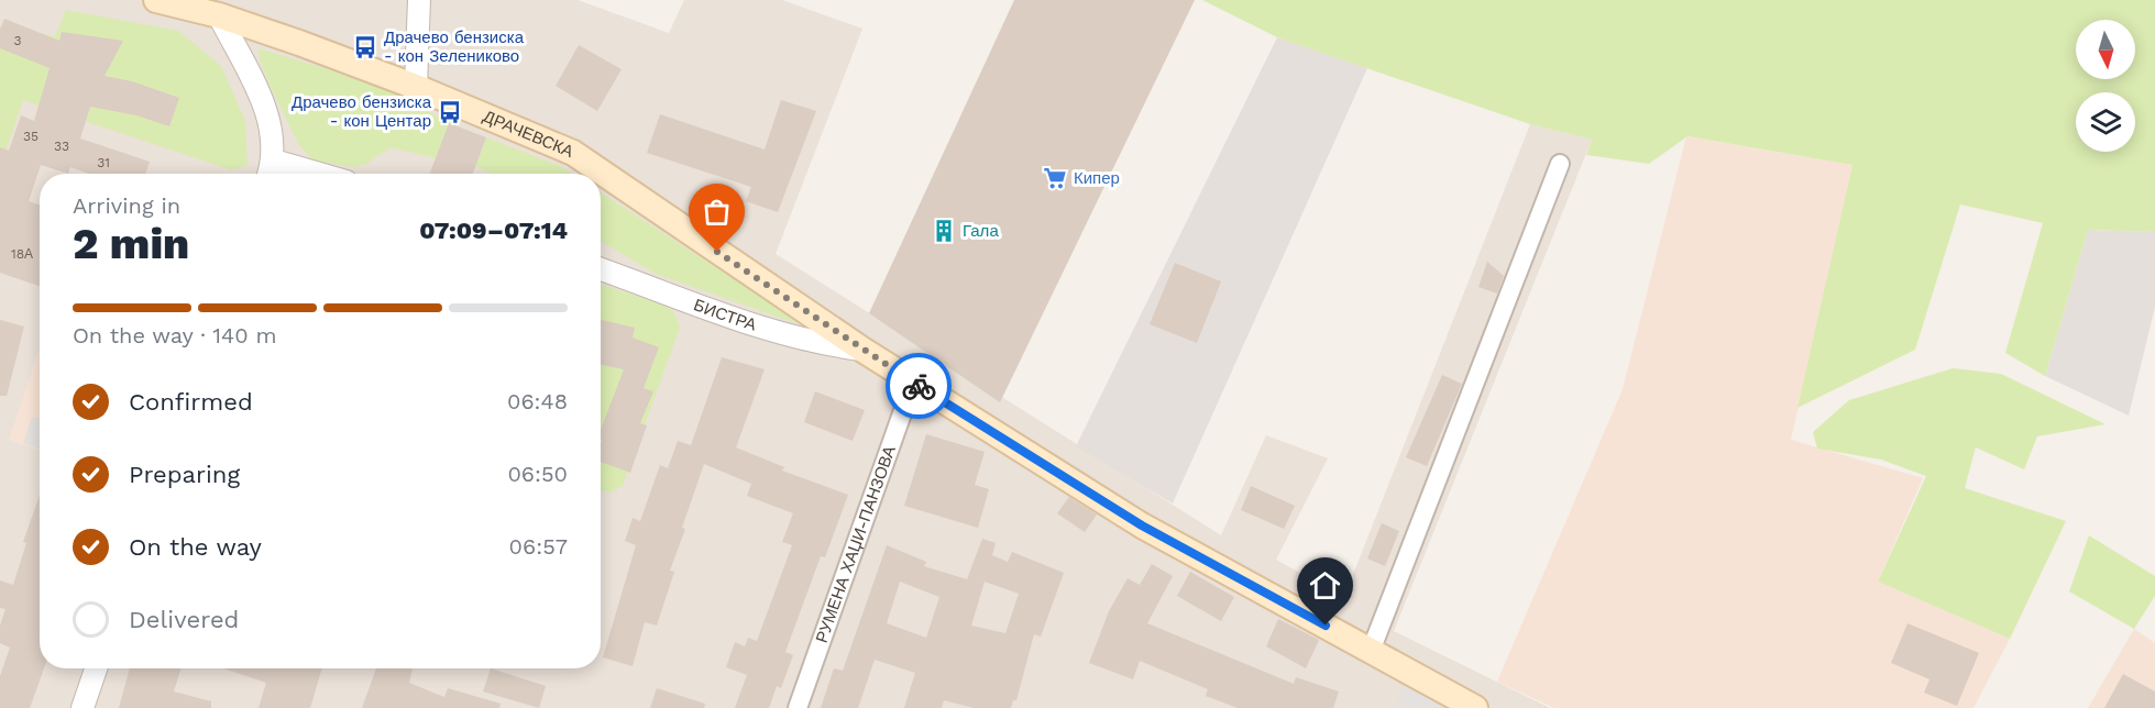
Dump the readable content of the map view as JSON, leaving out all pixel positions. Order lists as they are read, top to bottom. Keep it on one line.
{"streets":{"main road":["ДРАЧЕВСКА"],"street":["БИСТРА","РУМЕНА ХАЏИ-ПАНЗОВА"]},"crossings":[["ДРАЧЕВСКА","БИСТРА"],["ДРАЧЕВСКА","РУМЕНА ХАЏИ-ПАНЗОВА"]],"places":{"bus stop":["Драчево бензиска - кон Зелениково","Драчево бензиска - кон Центар"],"supermarket":["Кипер"],"building":["Гала"]},"house_numbers":["3","35","33","31","18А"],"north":"bottom","page":{"heading":["2 min","Arriving in","07:09–07:14"],"bar":"On the way · 140 m","list":[["Confirmed","06:48"],["Preparing","06:50"],["On the way","06:57"],"Delivered"]}}
